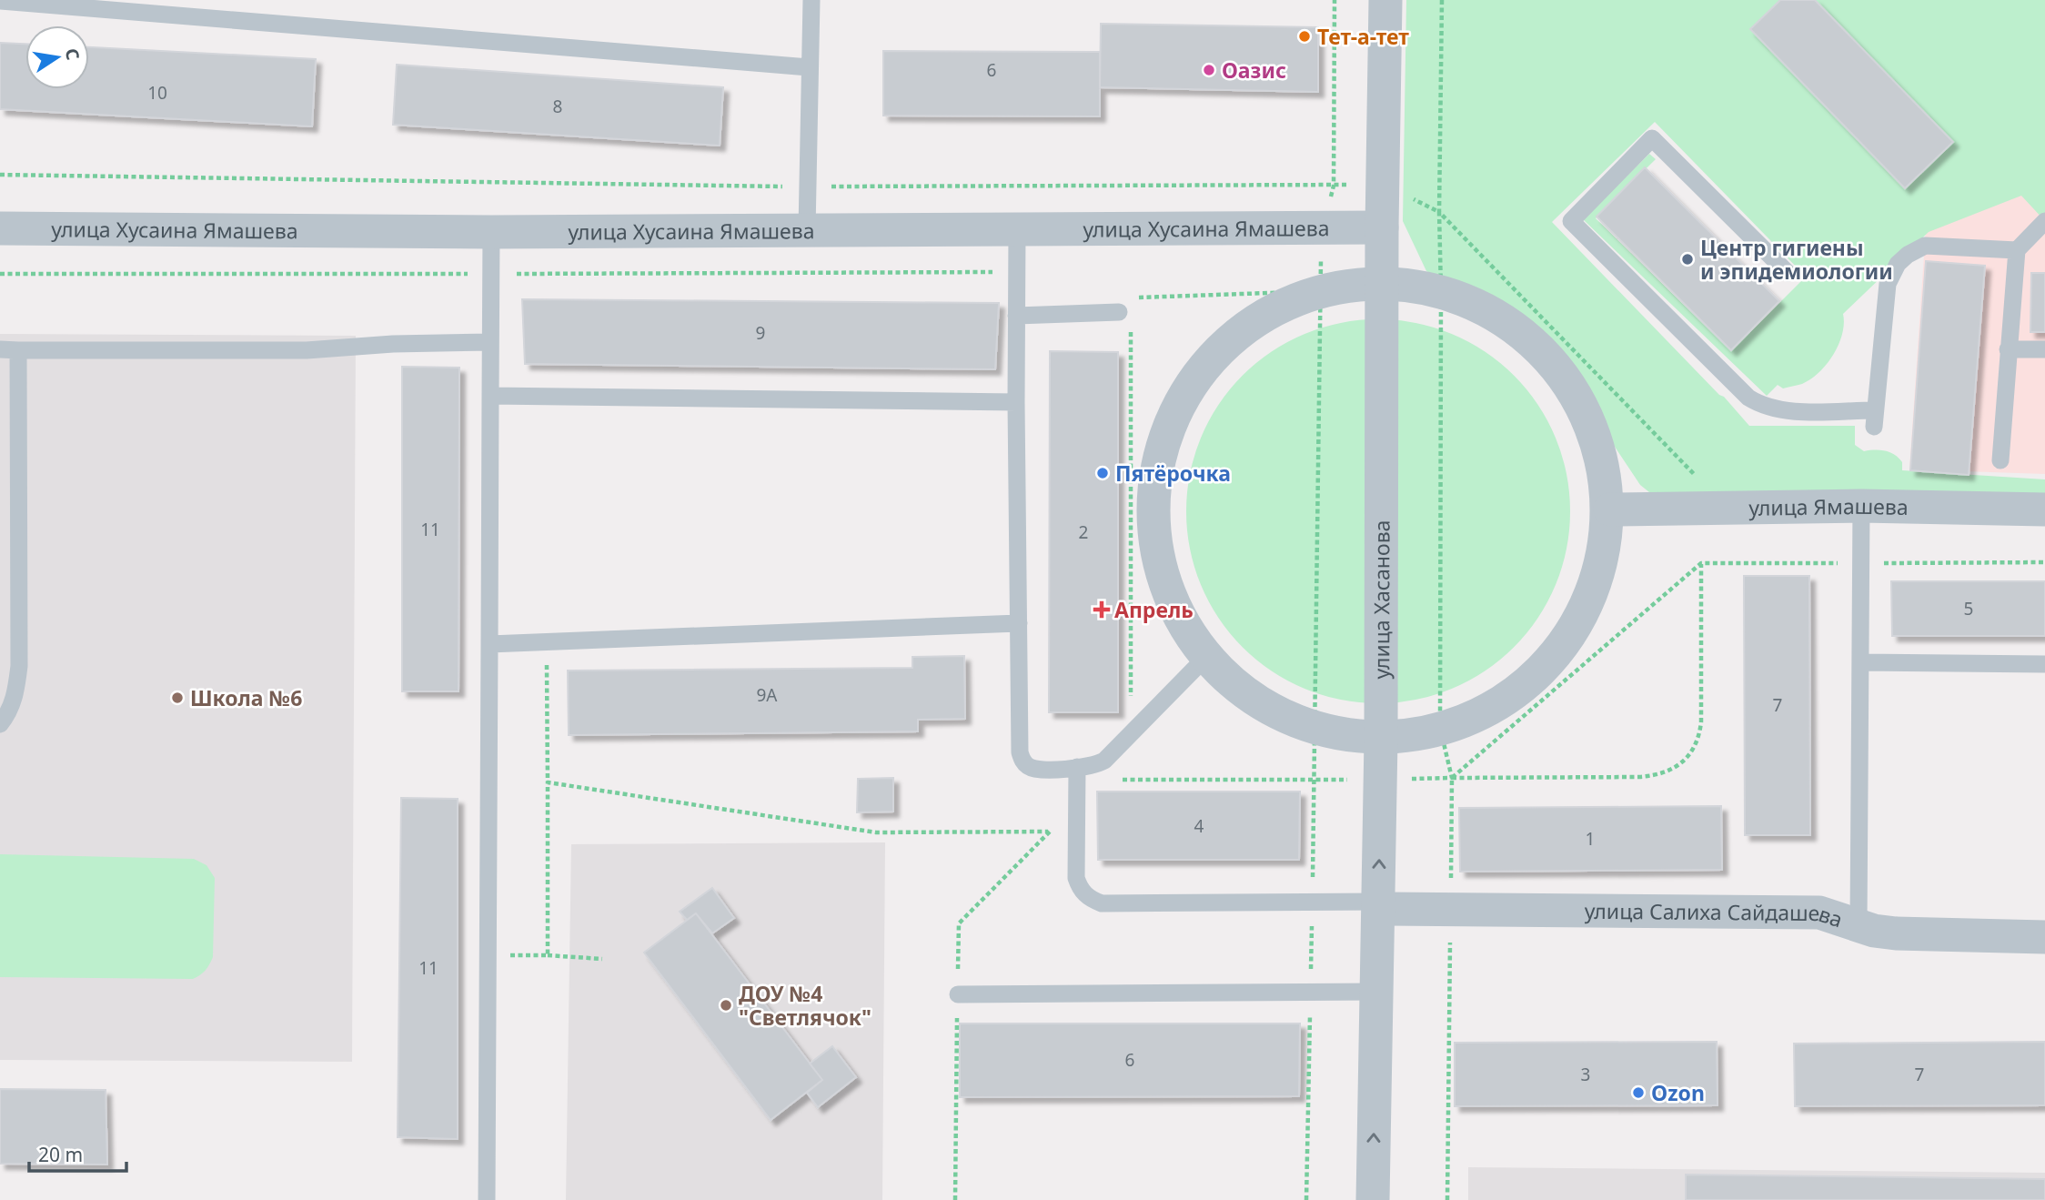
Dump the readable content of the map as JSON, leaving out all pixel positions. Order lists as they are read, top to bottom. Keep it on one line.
{"streets":{"street":["улица Хусаина Ямашева","улица Ямашева","улица Хасанова","улица Салиха Сайдашева"]},"crossings":[["улица Хусаина Ямашева","улица Хасанова"],["улица Хасанова","улица Салиха Сайдашева"]],"places":{"other":["Тет-а-тет","Оазис","Центр гигиены и эпидемиологии","Пятёрочка","Школа №6","ДОУ №4 \"Светлячок\"","Ozon"],"health":["Апрель"]},"house_numbers":["6","10","8","9","11","2","5","9А","7","4","1","11","6","3","7"],"scale_bar":"20 m","north":"right"}
